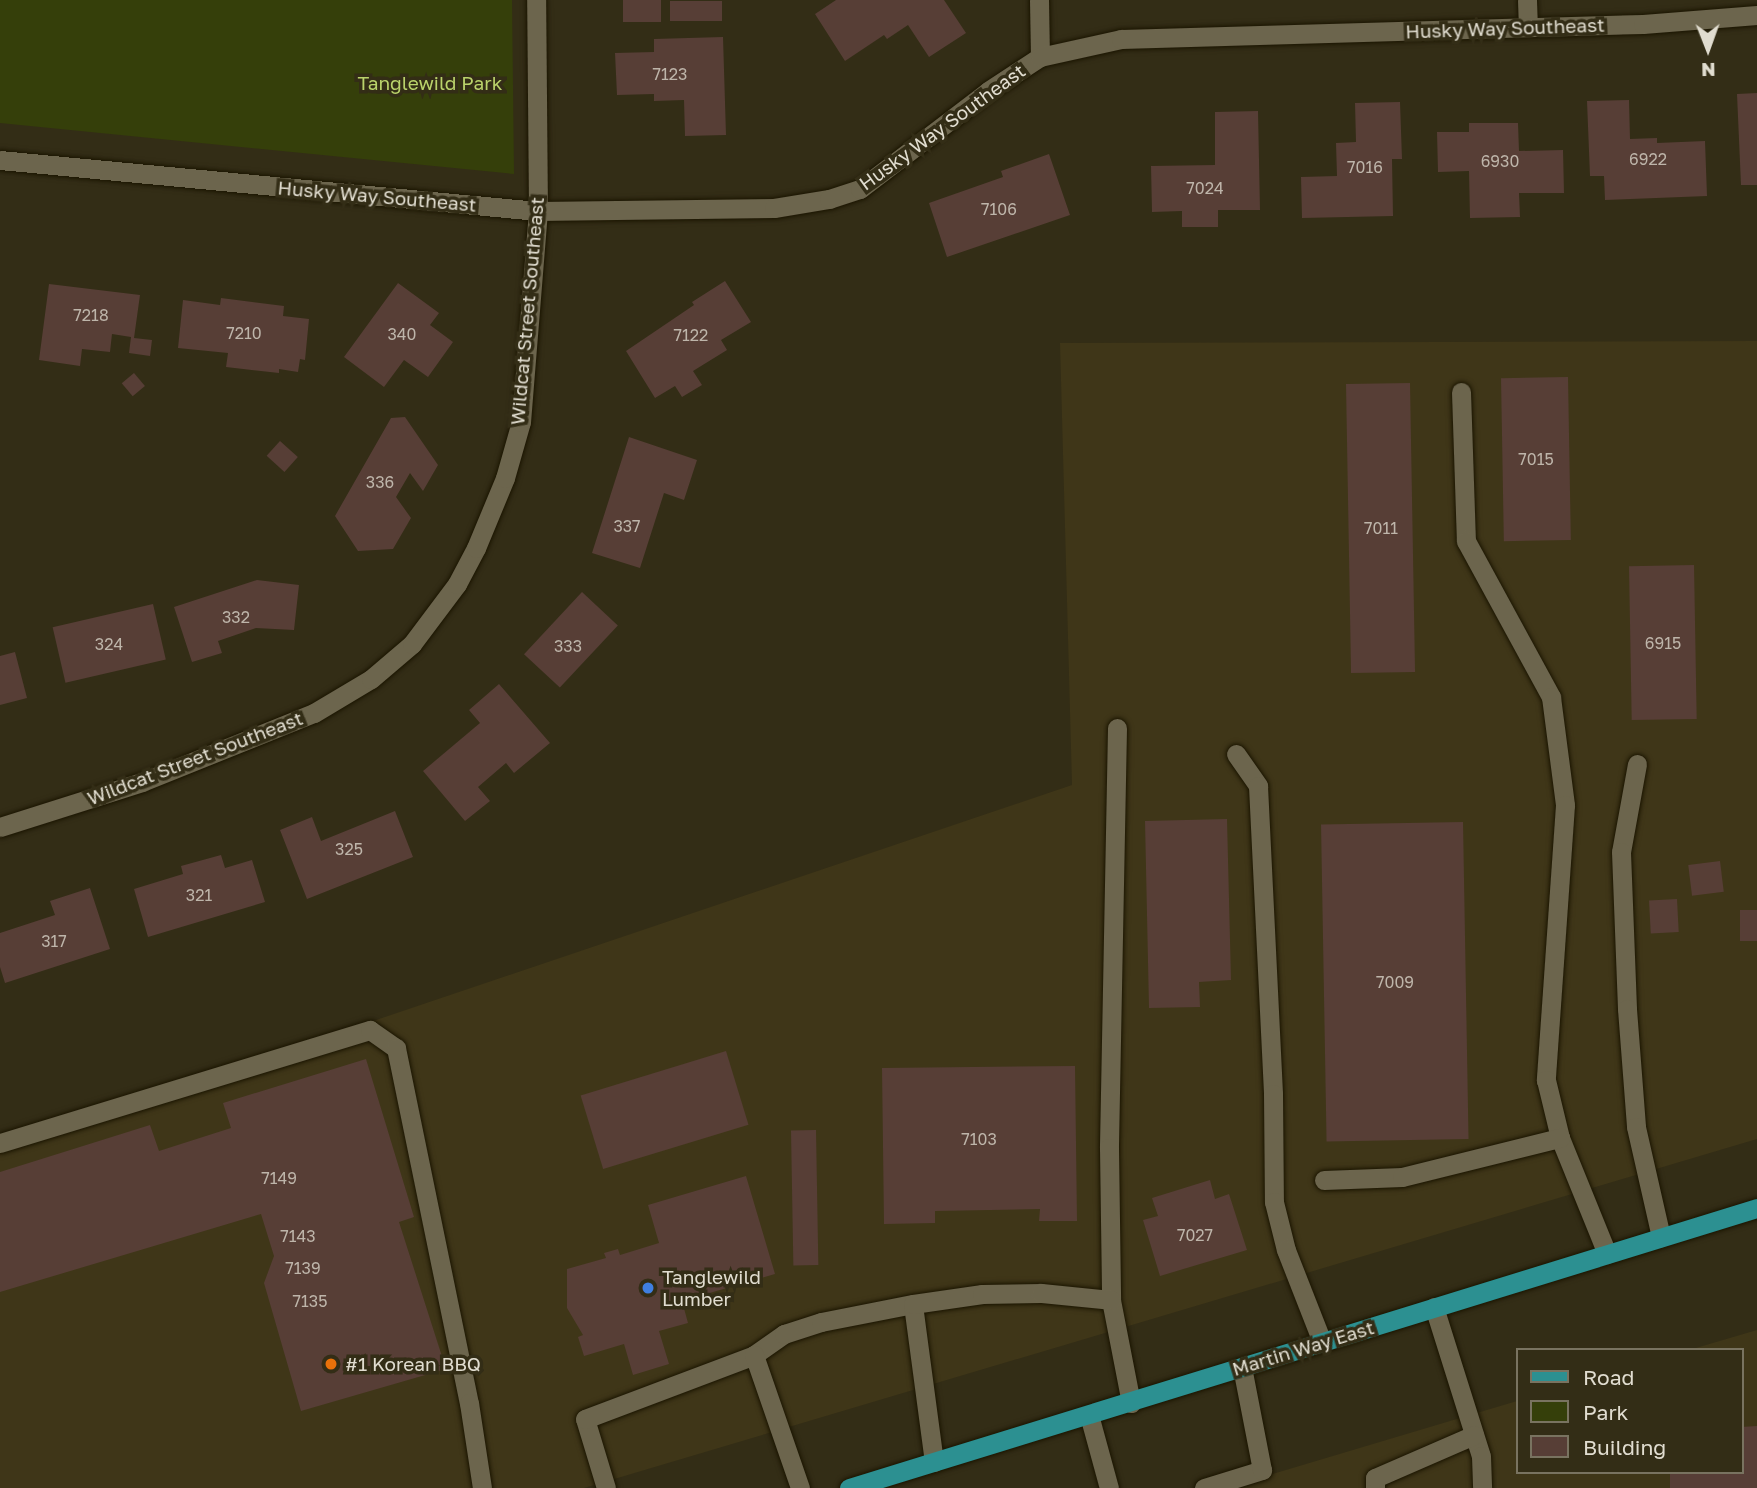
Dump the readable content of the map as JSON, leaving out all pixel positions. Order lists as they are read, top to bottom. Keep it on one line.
{"streets":{"main road":["Martin Way East"],"street":["Husky Way Southeast","Wildcat Street Southeast"]},"crossings":[["Husky Way Southeast","Wildcat Street Southeast"]],"parks":["Tanglewild Park"],"places":["Tanglewild Lumber","#1 Korean BBQ"],"house_numbers":["7123","6922","6930","7016","7024","7106","7218","7210","340","7122","7015","336","337","7011","332","6915","324","333","325","321","317","7009","7103","7149","7027","7143","7139","7135"],"legend":["Road","Park","Building"],"north":"bottom"}
